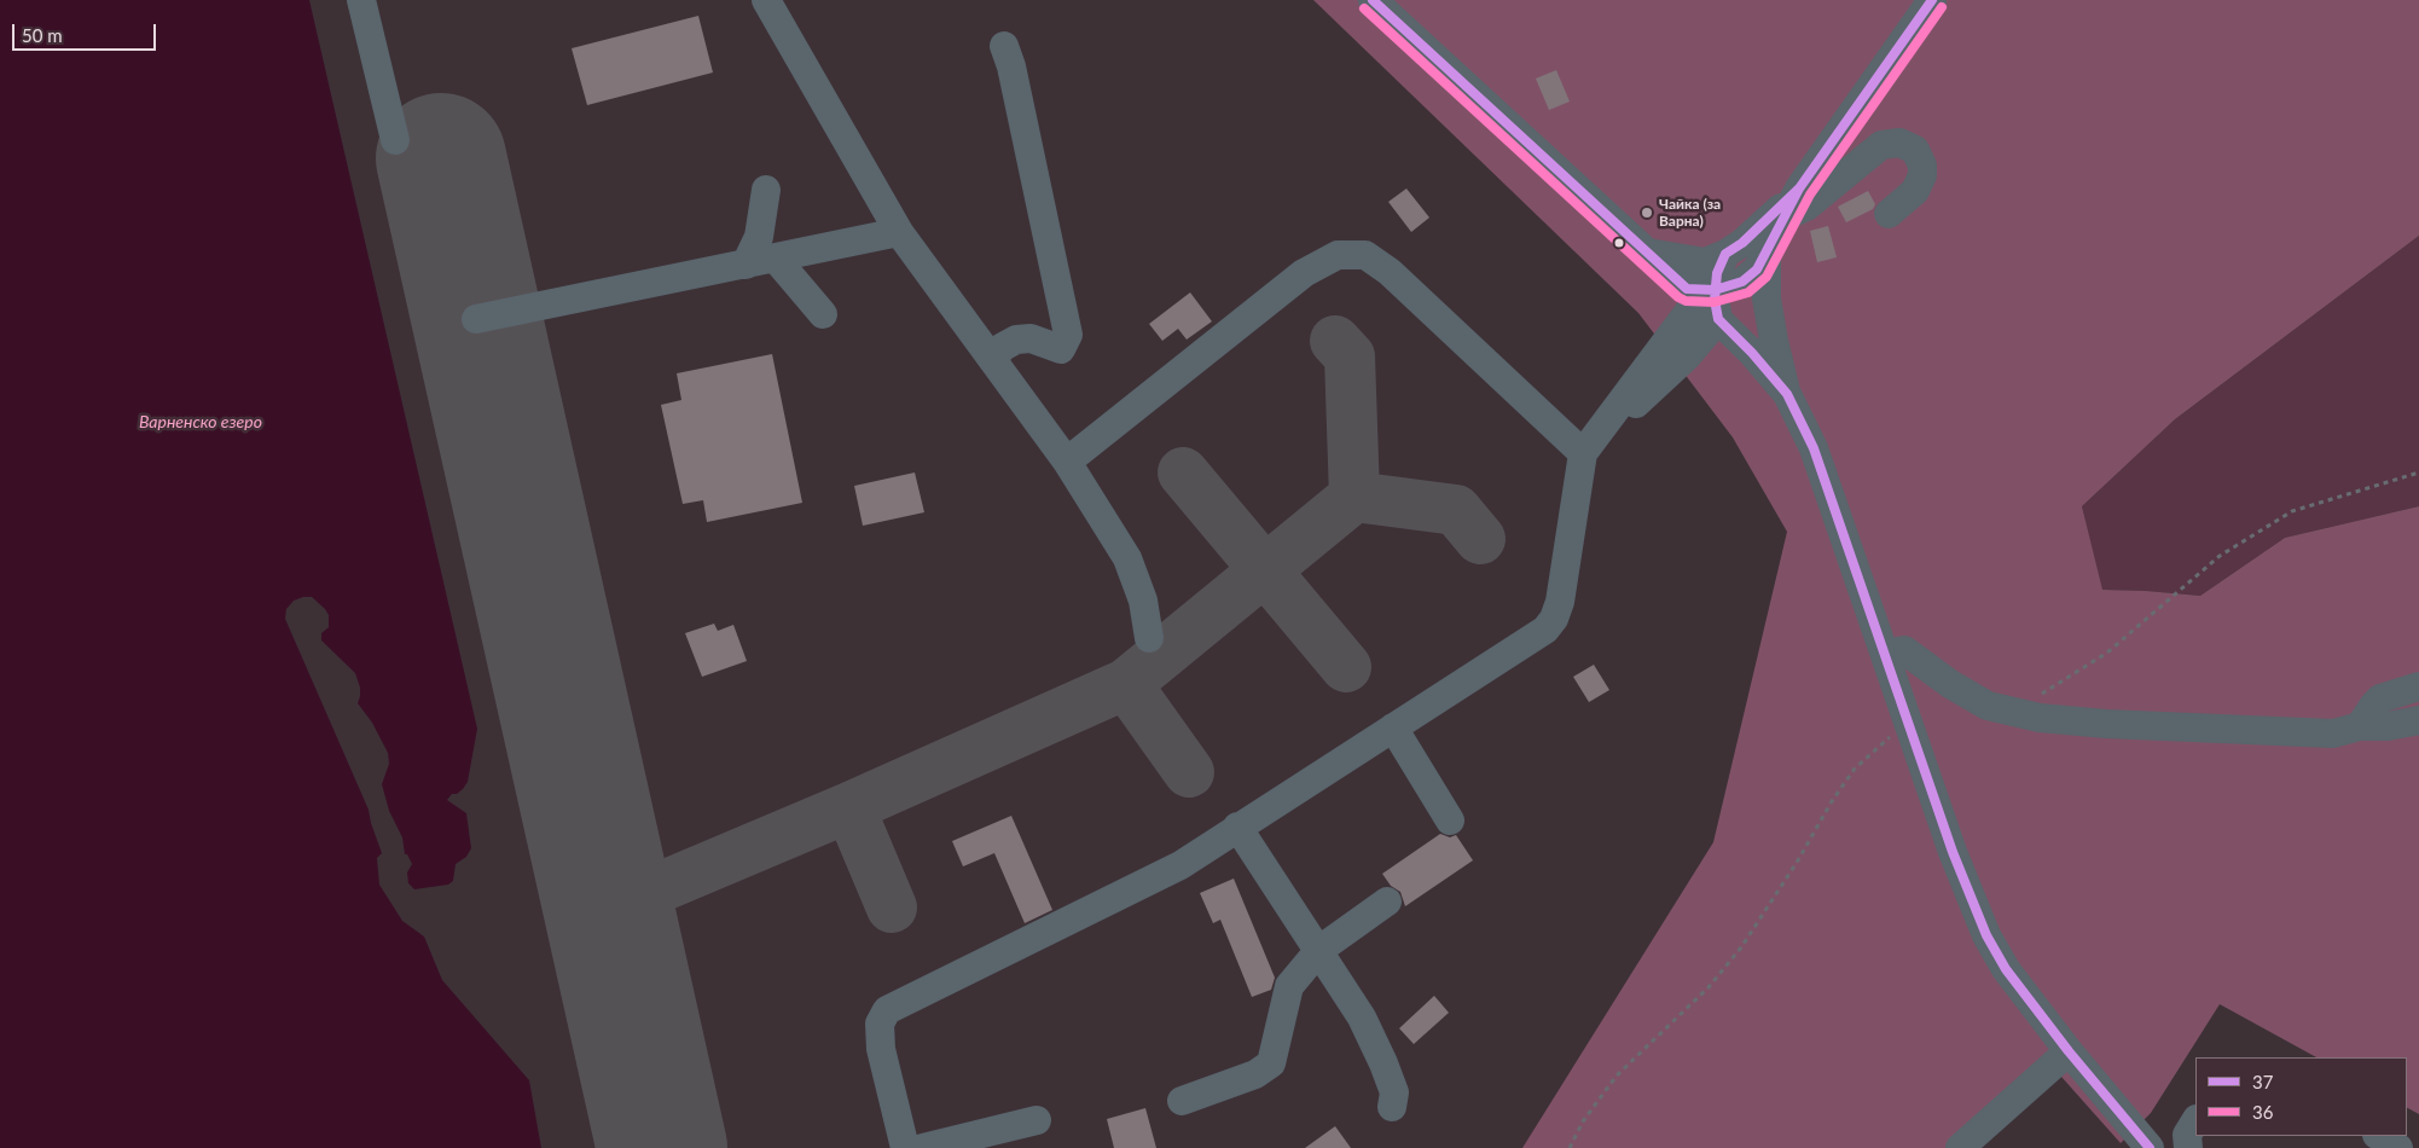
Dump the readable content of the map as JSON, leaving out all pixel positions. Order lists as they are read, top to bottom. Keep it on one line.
{"water":["Варненско езеро"],"places":["Чайка (за Варна)"],"lines":["transit line 37","transit line 36"],"legend":["37","36"],"scale_bar":"50 m"}
